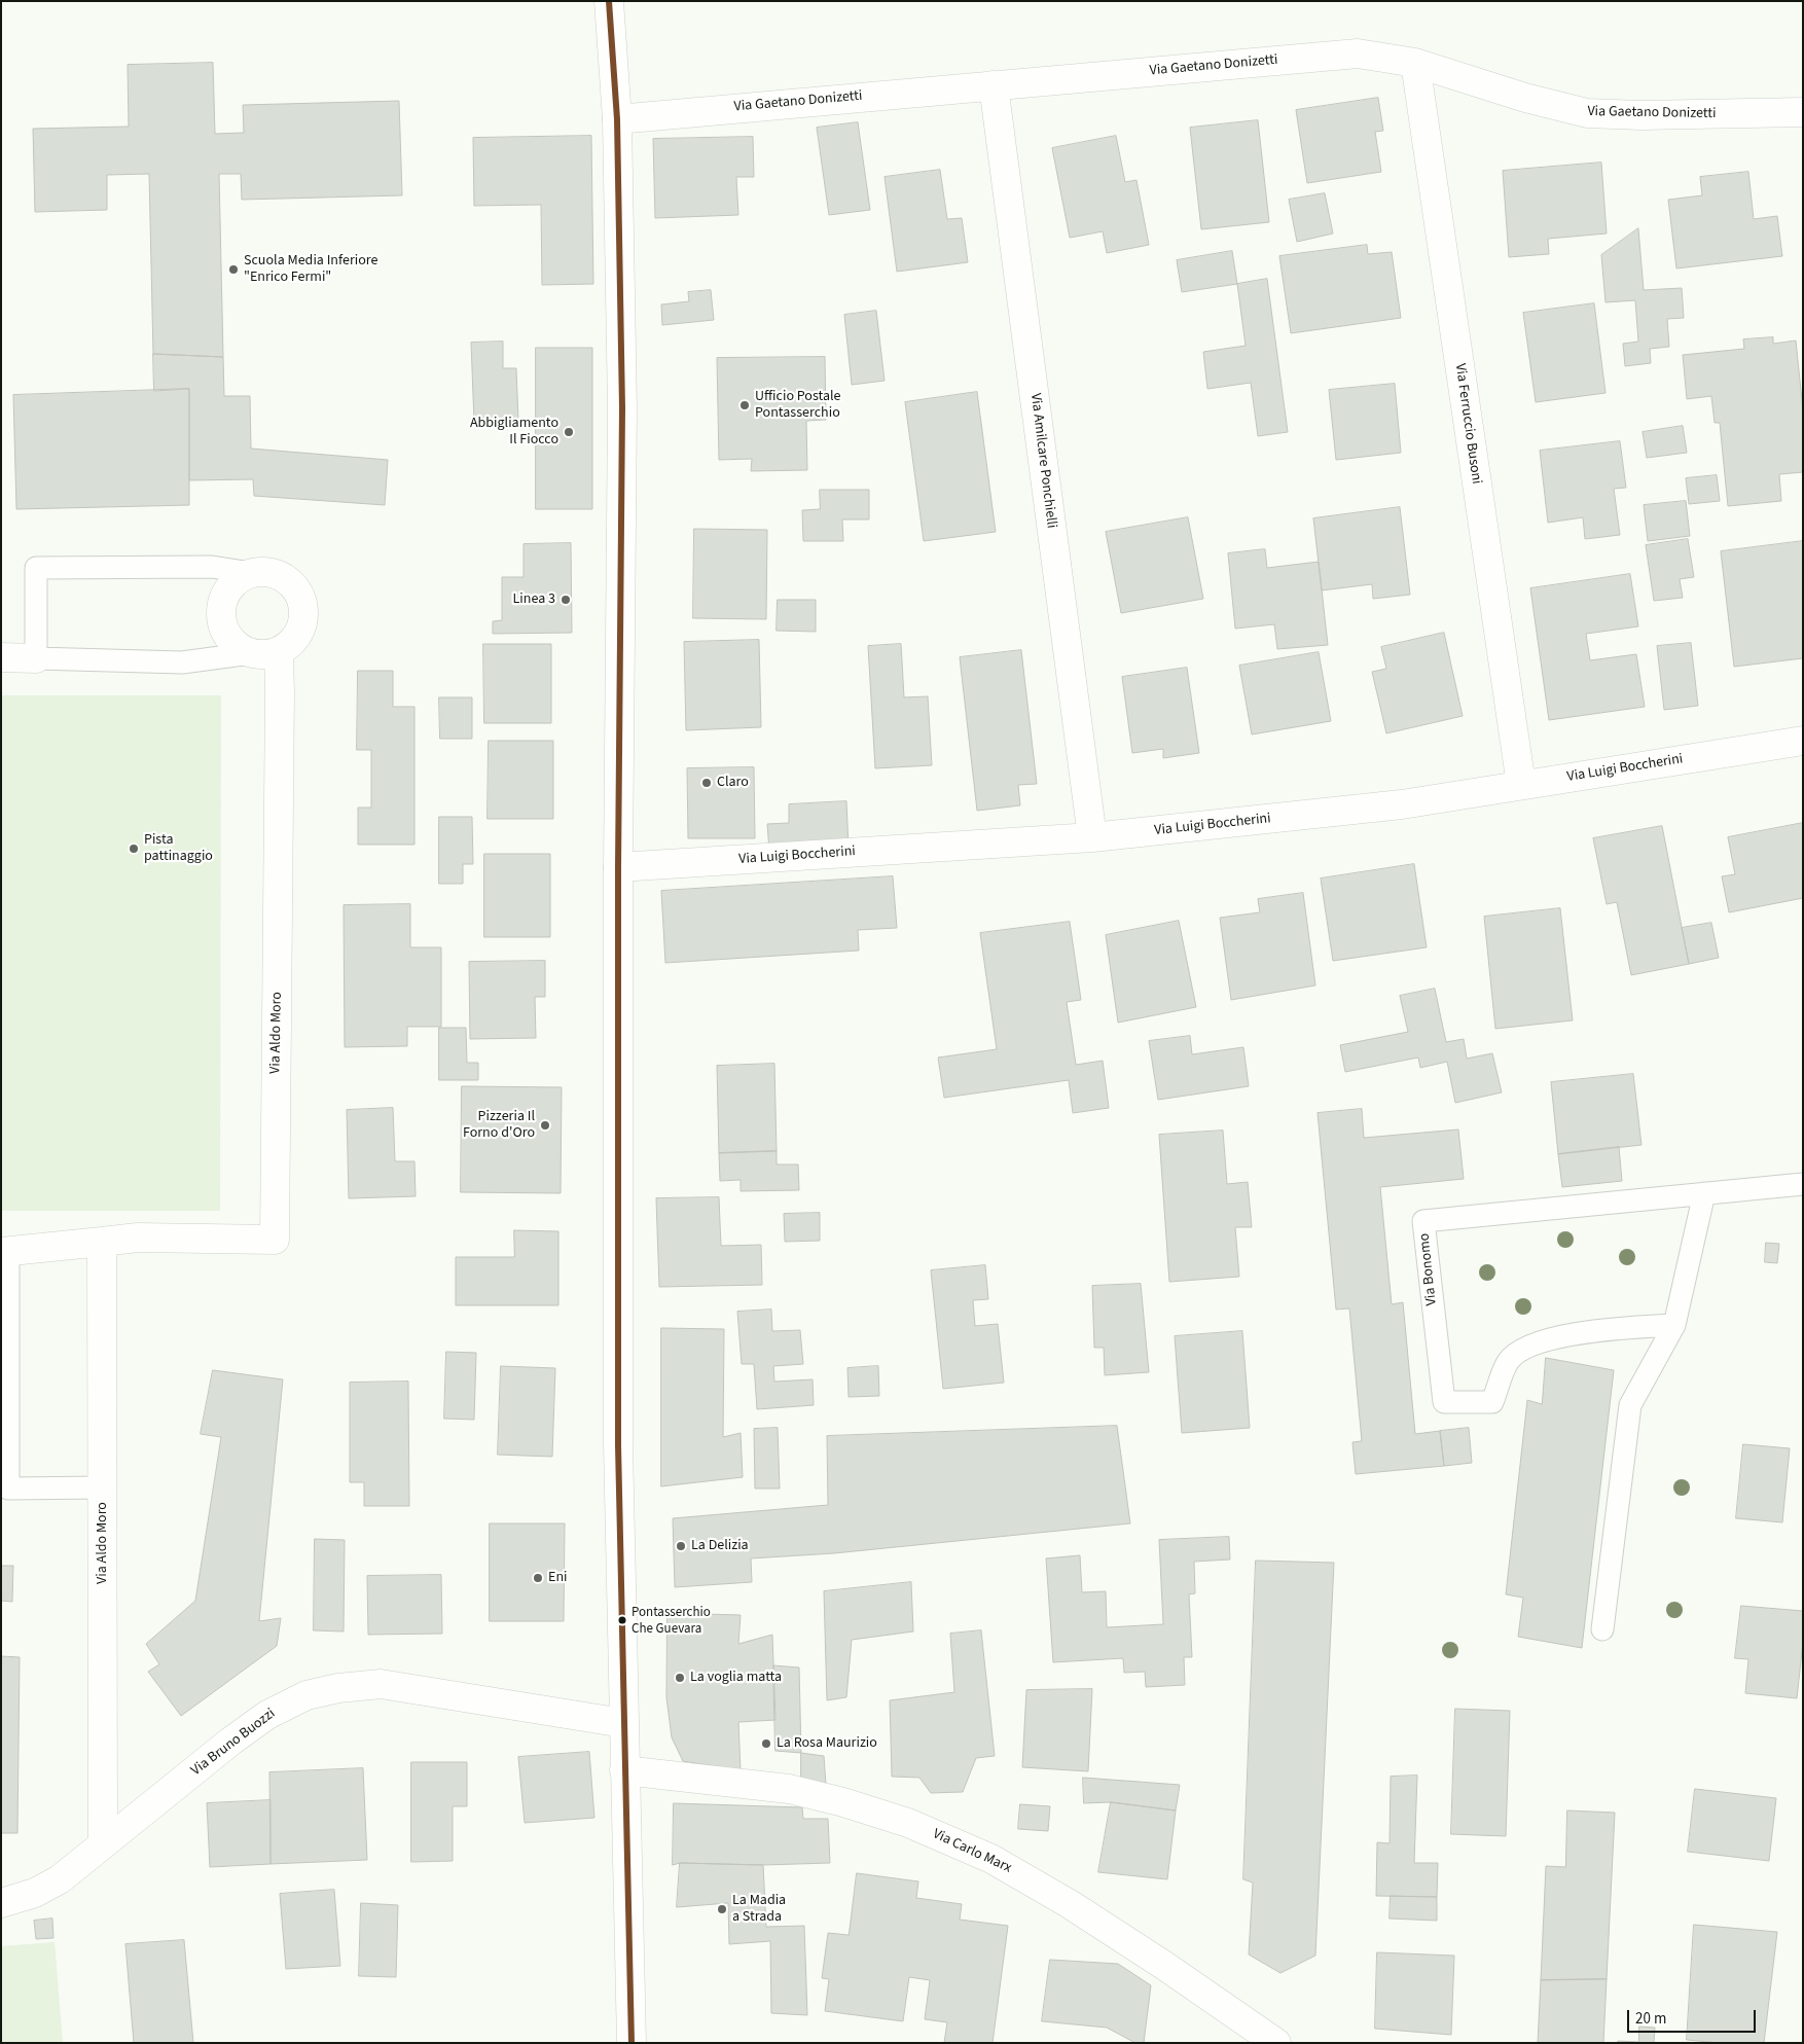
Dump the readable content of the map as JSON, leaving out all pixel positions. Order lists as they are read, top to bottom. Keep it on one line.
{"streets":{"street":["Via Gaetano Donizetti","Via Ferruccio Busoni","Via Amilcare Ponchielli","Via Luigi Boccherini","Via Aldo Moro","Via Bruno Buozzi","Via Carlo Marx"],"lane":["Via Bonomo"]},"crossings":[["Via Gaetano Donizetti","Via Ferruccio Busoni"],["Via Gaetano Donizetti","Via Amilcare Ponchielli"],["Via Ferruccio Busoni","Via Luigi Boccherini"],["Via Amilcare Ponchielli","Via Luigi Boccherini"],["Via Aldo Moro","Via Bruno Buozzi"]],"places":["Scuola Media Inferiore \"Enrico Fermi\"","Ufficio Postale Pontasserchio","Abbigliamento Il Fiocco","Linea 3","Claro","Pista pattinaggio","Pizzeria Il Forno d'Oro","La Delizia","Eni","Pontasserchio Che Guevara","La voglia matta","La Rosa Maurizio","La Madia a Strada"],"scale_bar":"20 m"}
